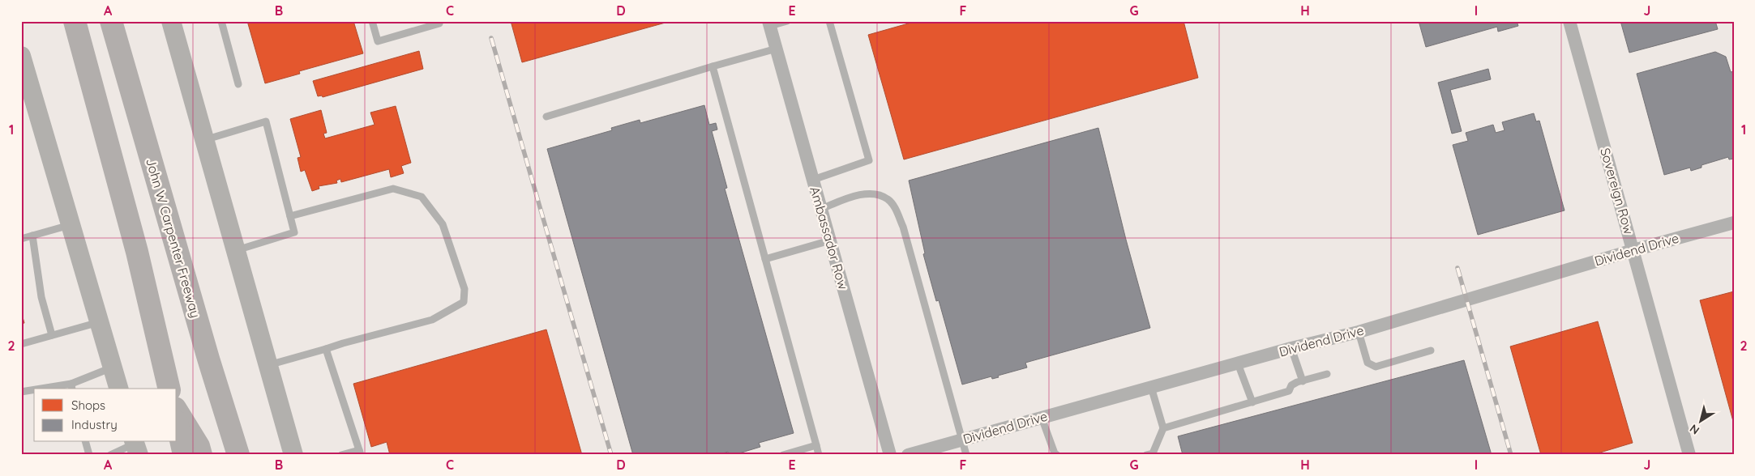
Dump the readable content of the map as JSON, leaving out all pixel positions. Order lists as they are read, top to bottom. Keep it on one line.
{"streets":{"highway":["John W Carpenter Freeway"],"street":["Sovereign Row","Ambassador Row","Dividend Drive"]},"crossings":[["Sovereign Row","Dividend Drive"]],"legend":["Shops","Industry"],"north":"bottom left","grid":{"columns":["A","B","C","D","E","F","G","H","I","J"],"rows":["1","2"]}}
